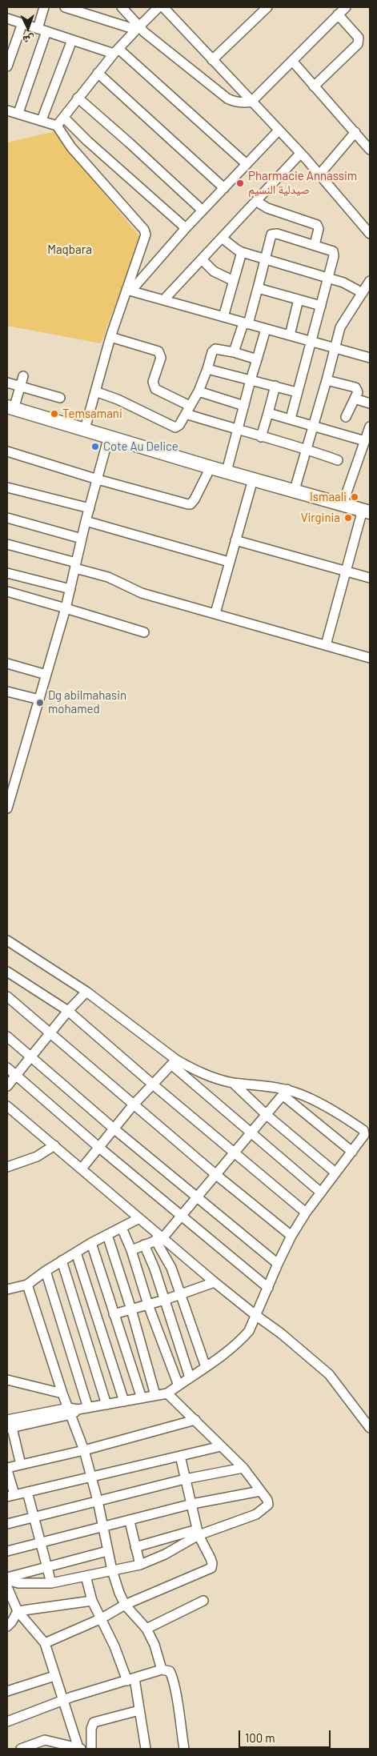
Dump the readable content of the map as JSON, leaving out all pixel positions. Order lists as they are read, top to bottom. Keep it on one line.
{"parks":["Maqbara"],"places":["Pharmacie Annassim صيدلية النسيم","Temsamani","Cote Au Delice","Ismaali","Virginia","Dg abilmahasin mohamed"],"scale_bar":"100 m","north":"bottom"}
